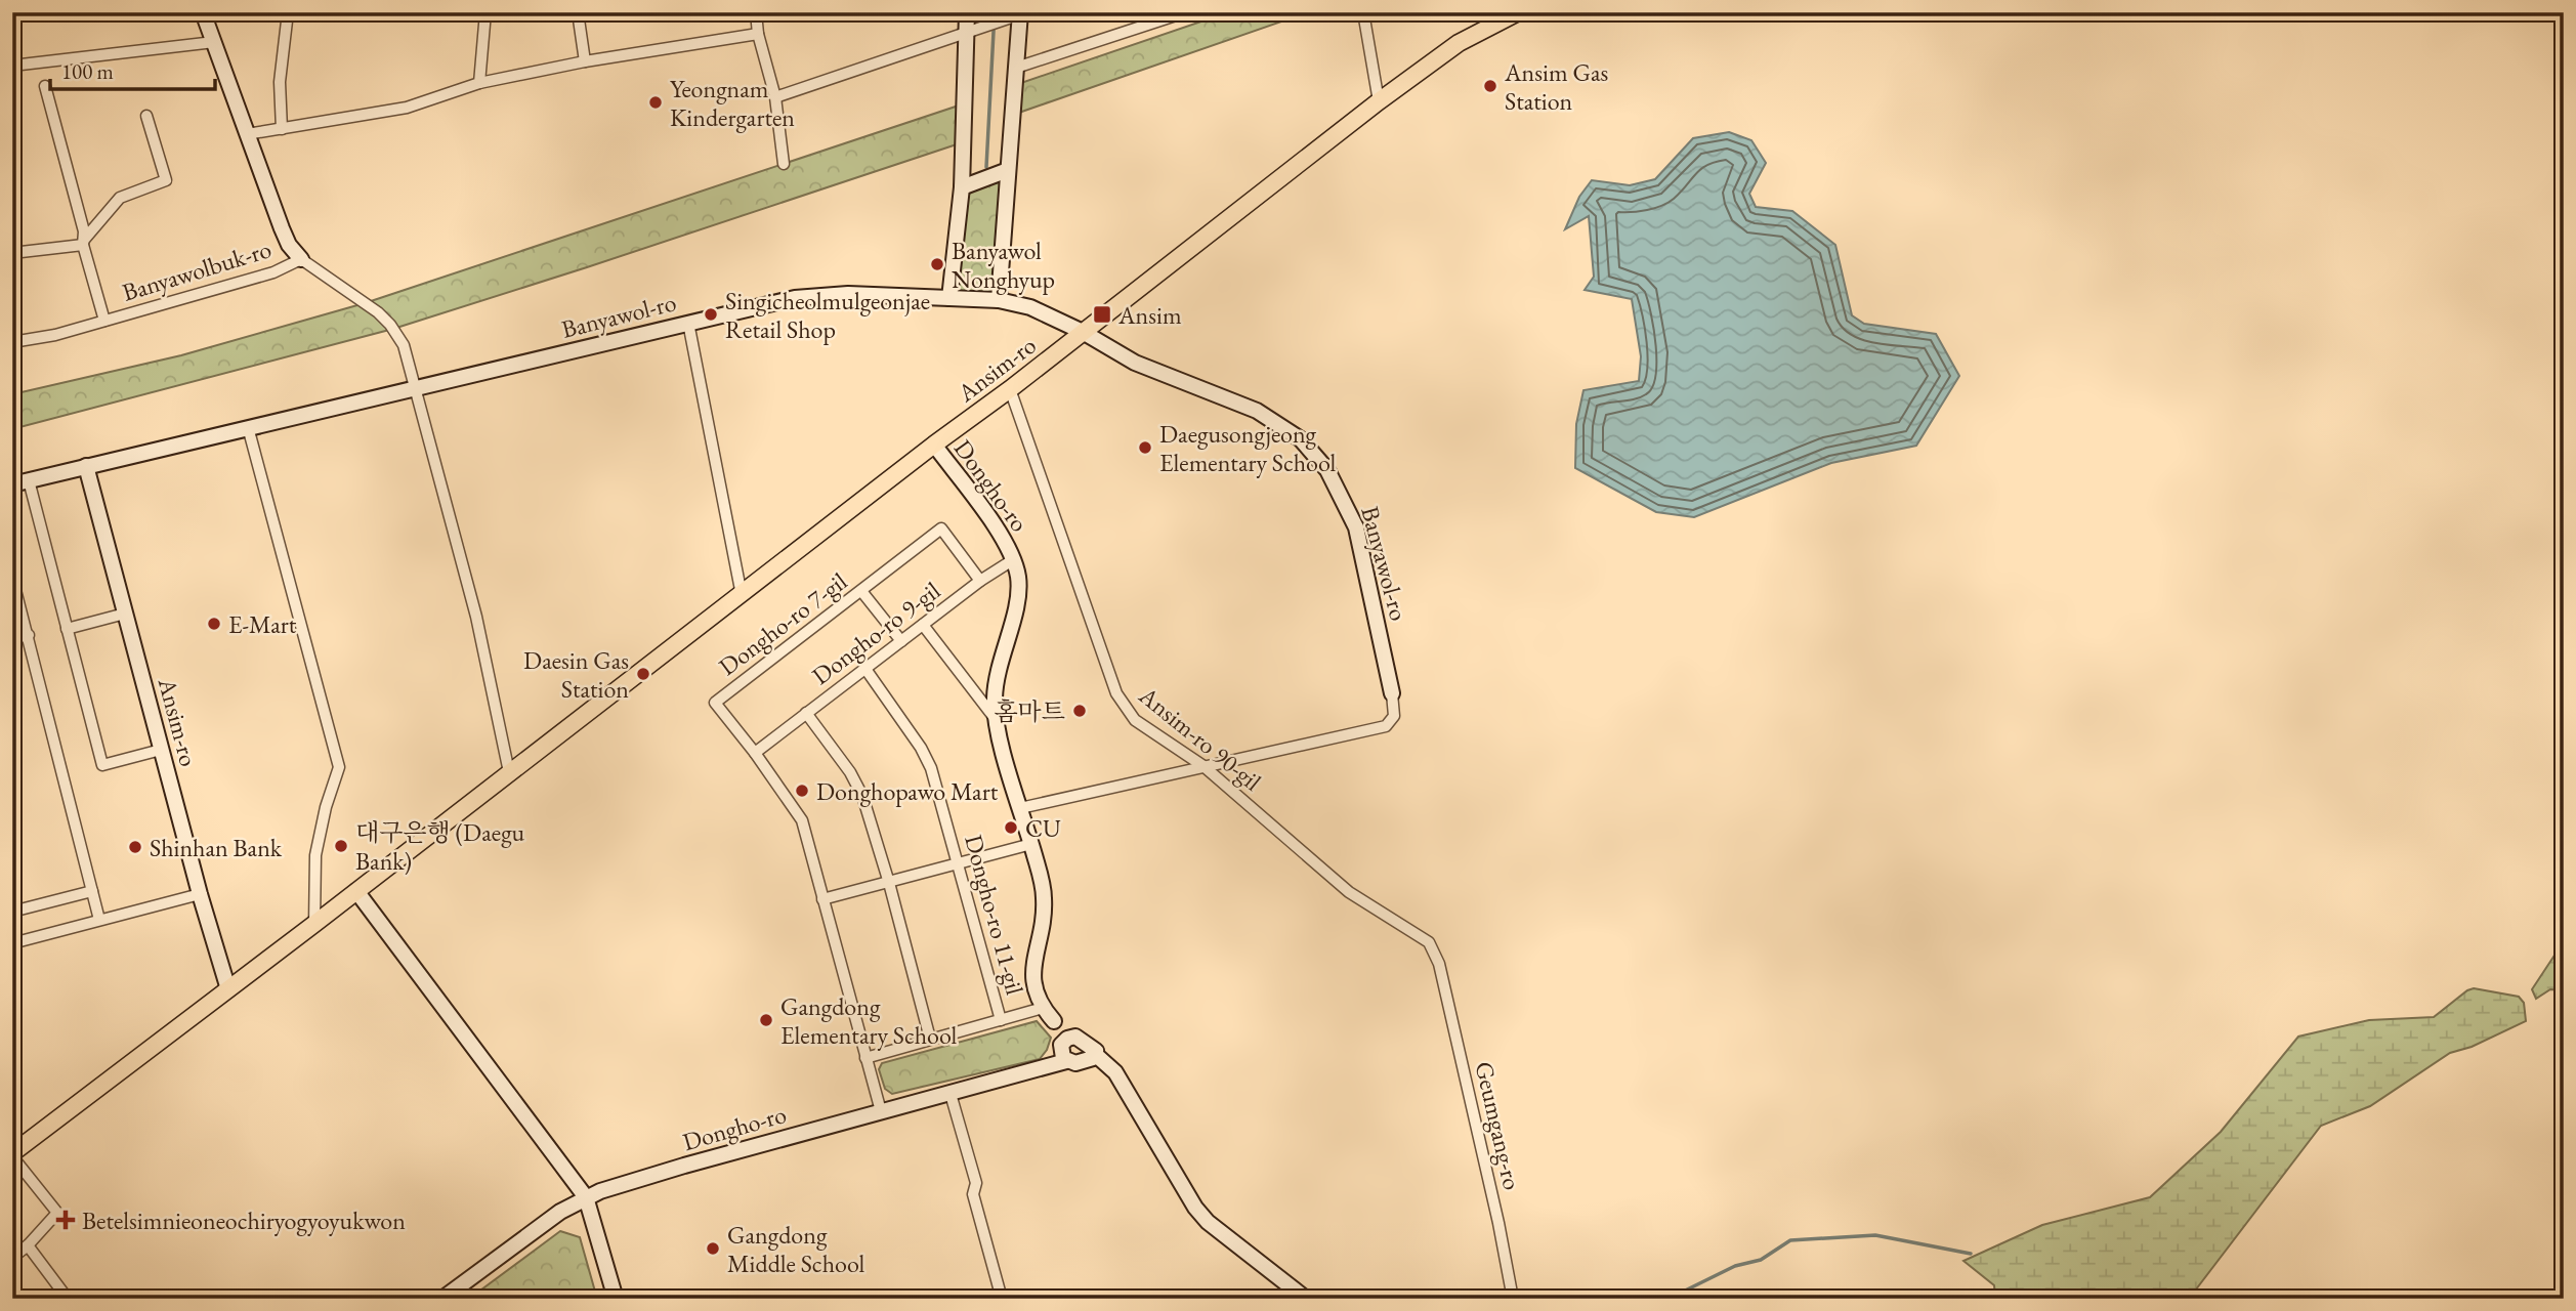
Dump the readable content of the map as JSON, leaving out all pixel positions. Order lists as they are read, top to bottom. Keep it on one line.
{"streets":{"main road":["Ansim-ro"],"street":["Banyawolbuk-ro","Banyawol-ro","Dongho-ro","Dongho-ro 7-gil","Dongho-ro 9-gil","Ansim-ro 90-gil","Dongho-ro 11-gil","Geumgang-ro"]},"crossings":[["Banyawol-ro","Ansim-ro"],["Ansim-ro","Dongho-ro"],["Ansim-ro","Ansim-ro 90-gil"],["Dongho-ro","Dongho-ro 7-gil"],["Dongho-ro","Dongho-ro 9-gil"],["Dongho-ro","Dongho-ro 11-gil"],["Dongho-ro 7-gil","Dongho-ro 9-gil"],["Dongho-ro 9-gil","Dongho-ro 11-gil"],["Ansim-ro 90-gil","Geumgang-ro"]],"places":{"other":["Ansim Gas Station","Yeongnam Kindergarten","Banyawol Nonghyup","Singicheolmulgeonjae Retail Shop","Daegusongjeong Elementary School","E-Mart","Daesin Gas Station","홈마트","Donghopawo Mart","CU","대구은행 (Daegu Bank)","Shinhan Bank","Gangdong Elementary School","Gangdong Middle School"],"transit":["Ansim"],"health":["Betelsimnieoneochiryogyoyukwon"]},"scale_bar":"100 m"}
